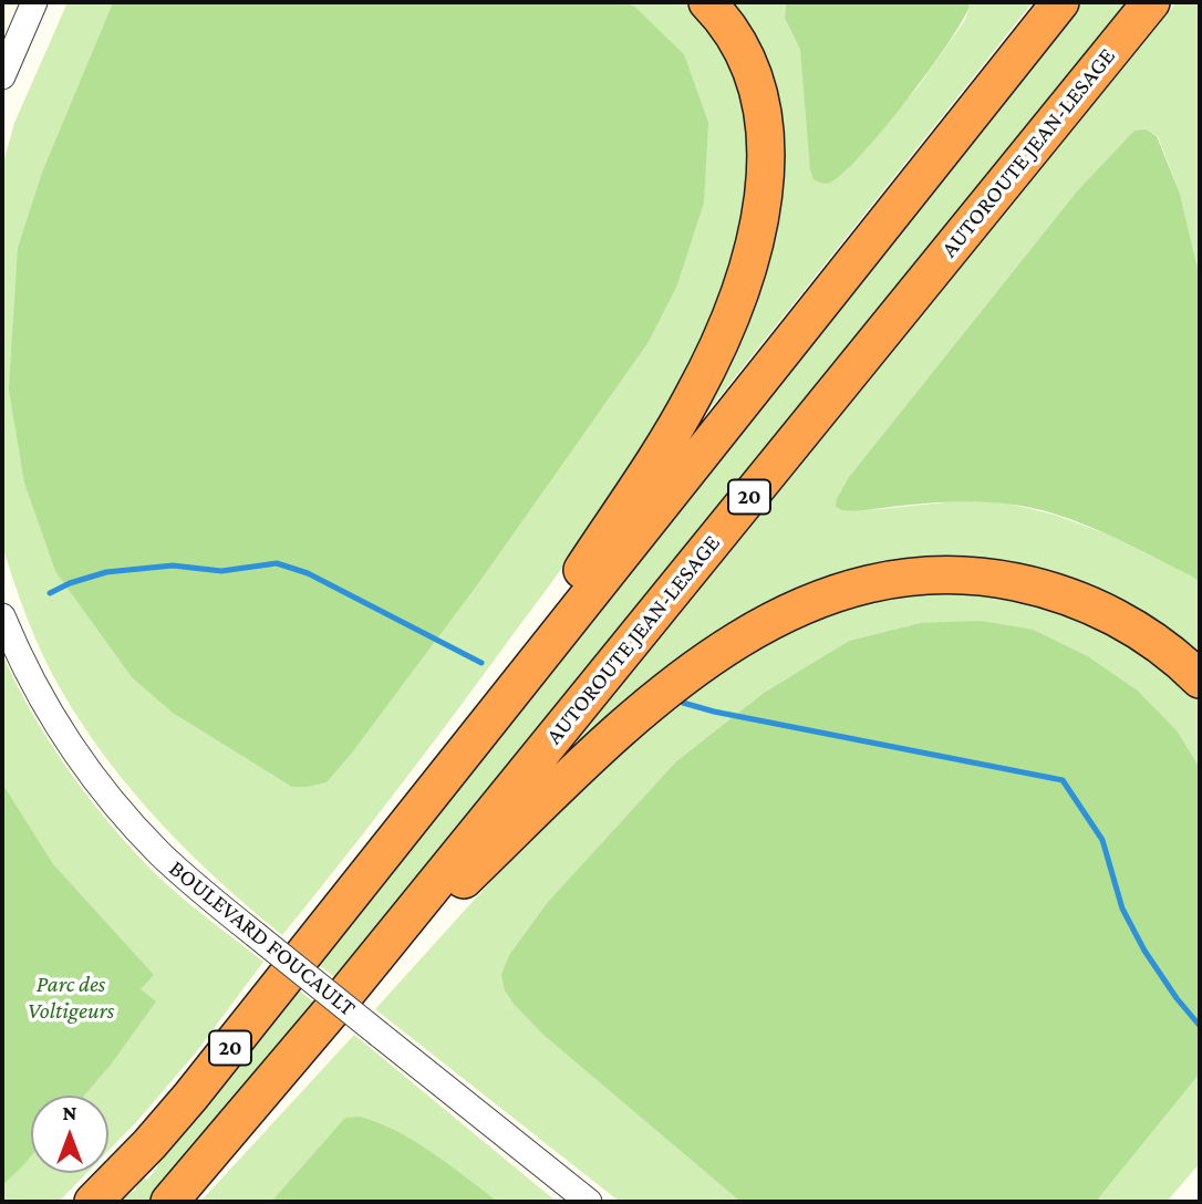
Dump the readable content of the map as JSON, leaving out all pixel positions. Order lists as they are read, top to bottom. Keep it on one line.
{"streets":{"highway":["AUTOROUTE JEAN-LESAGE","20"],"street":["BOULEVARD FOUCAULT"]},"parks":["Parc des Voltigeurs"],"north":"top"}
